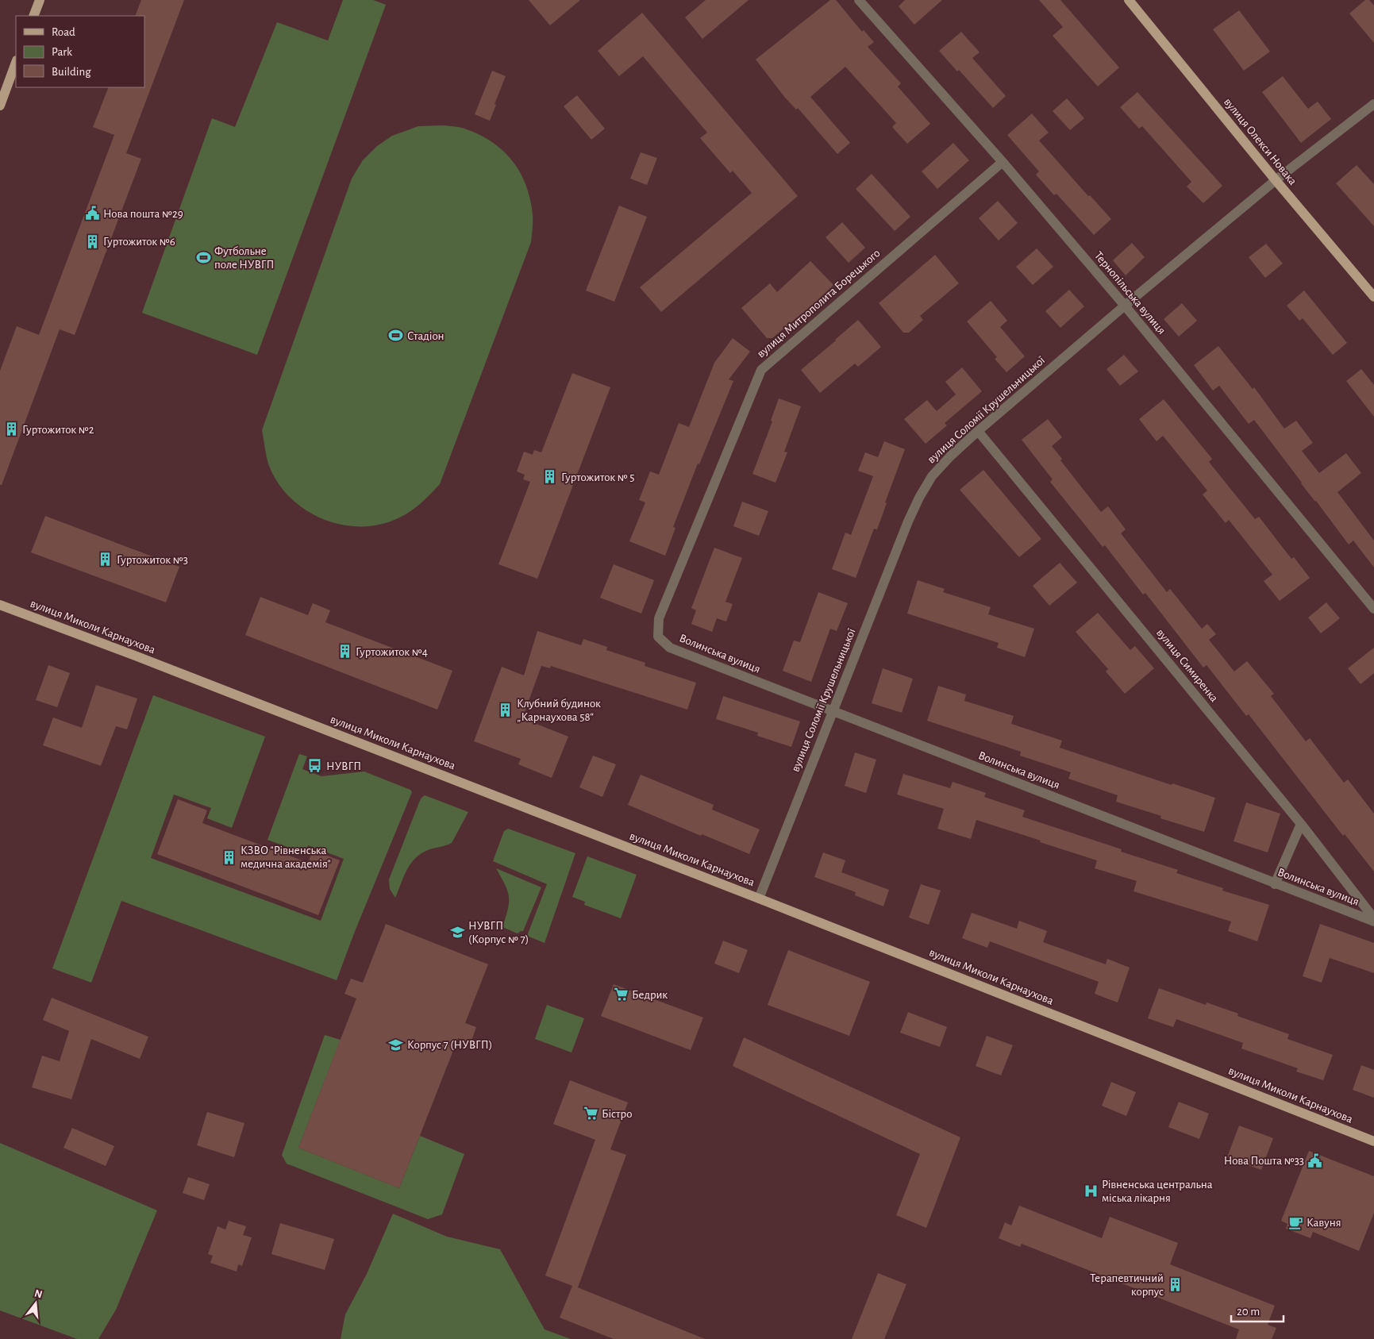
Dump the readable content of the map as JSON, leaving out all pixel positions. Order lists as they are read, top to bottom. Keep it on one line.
{"streets":{"main road":["вулиця Олекси Новака","вулиця Миколи Карнаухова"],"street":["Тернопільська вулиця","вулиця Митрополита Борецького","вулиця Соломії Крушельницької","Волинська вулиця","вулиця Симиренка"]},"crossings":[["вулиця Олекси Новака","вулиця Соломії Крушельницької"],["Тернопільська вулиця","вулиця Митрополита Борецького"],["Тернопільська вулиця","вулиця Соломії Крушельницької"],["вулиця Митрополита Борецького","Волинська вулиця"],["вулиця Соломії Крушельницької","вулиця Миколи Карнаухова"],["вулиця Соломії Крушельницької","Волинська вулиця"],["вулиця Соломії Крушельницької","вулиця Симиренка"]],"places":{"public building":["Нова пошта №29","Нова Пошта №33"],"building":["Гуртожиток №6","Гуртожиток №2","Гуртожиток № 5","Гуртожиток №3","Гуртожиток №4","Клубний будинок „Карнаухова 58“","КЗВО \"Рівненська медична академія\"","Терапевтичний корпус"],"sports":["Футбольне поле НУВГП","Стадіон"],"bus stop":["НУВГП"],"school or university":["НУВГП (Корпус № 7)","Корпус 7 (НУВГП)"],"supermarket":["Бедрик","Бістро"],"hospital":["Рівненська центральна міська лікарня"],"cafe":["Кавуня"]},"legend":["Road","Park","Building"],"scale_bar":"20 m","north":"top"}
